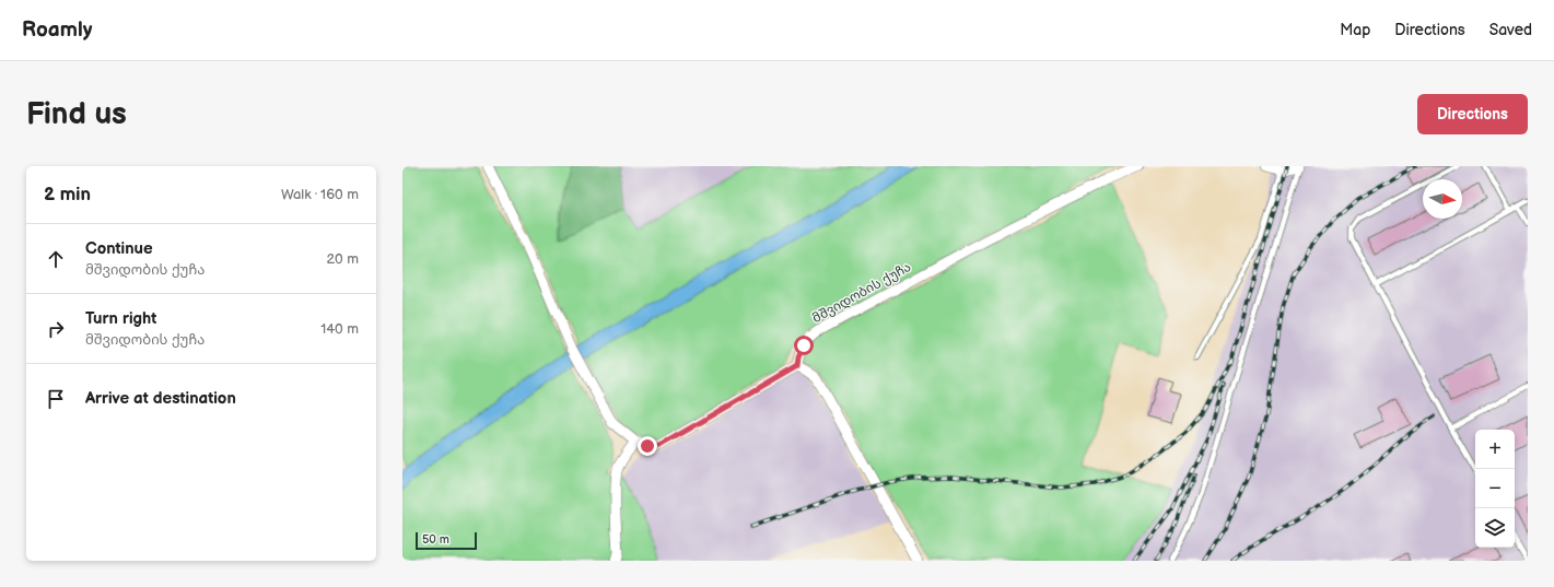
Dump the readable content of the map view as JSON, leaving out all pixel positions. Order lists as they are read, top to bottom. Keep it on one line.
{"streets":{"street":["მშვიდობის ქუჩა"]},"scale_bar":"50 m","north":"right","page":{"header":"Roamly","nav":["Map","Directions","Saved"],"buttons":"Directions","title":"Find us","heading":["2 min","Walk · 160 m"],"list":[["Continue","მშვიდობის ქუჩა","20 m"],["Turn right","მშვიდობის ქუჩა","140 m"],"Arrive at destination"],"map_buttons":["+","−"],"scale":"50 m"}}
